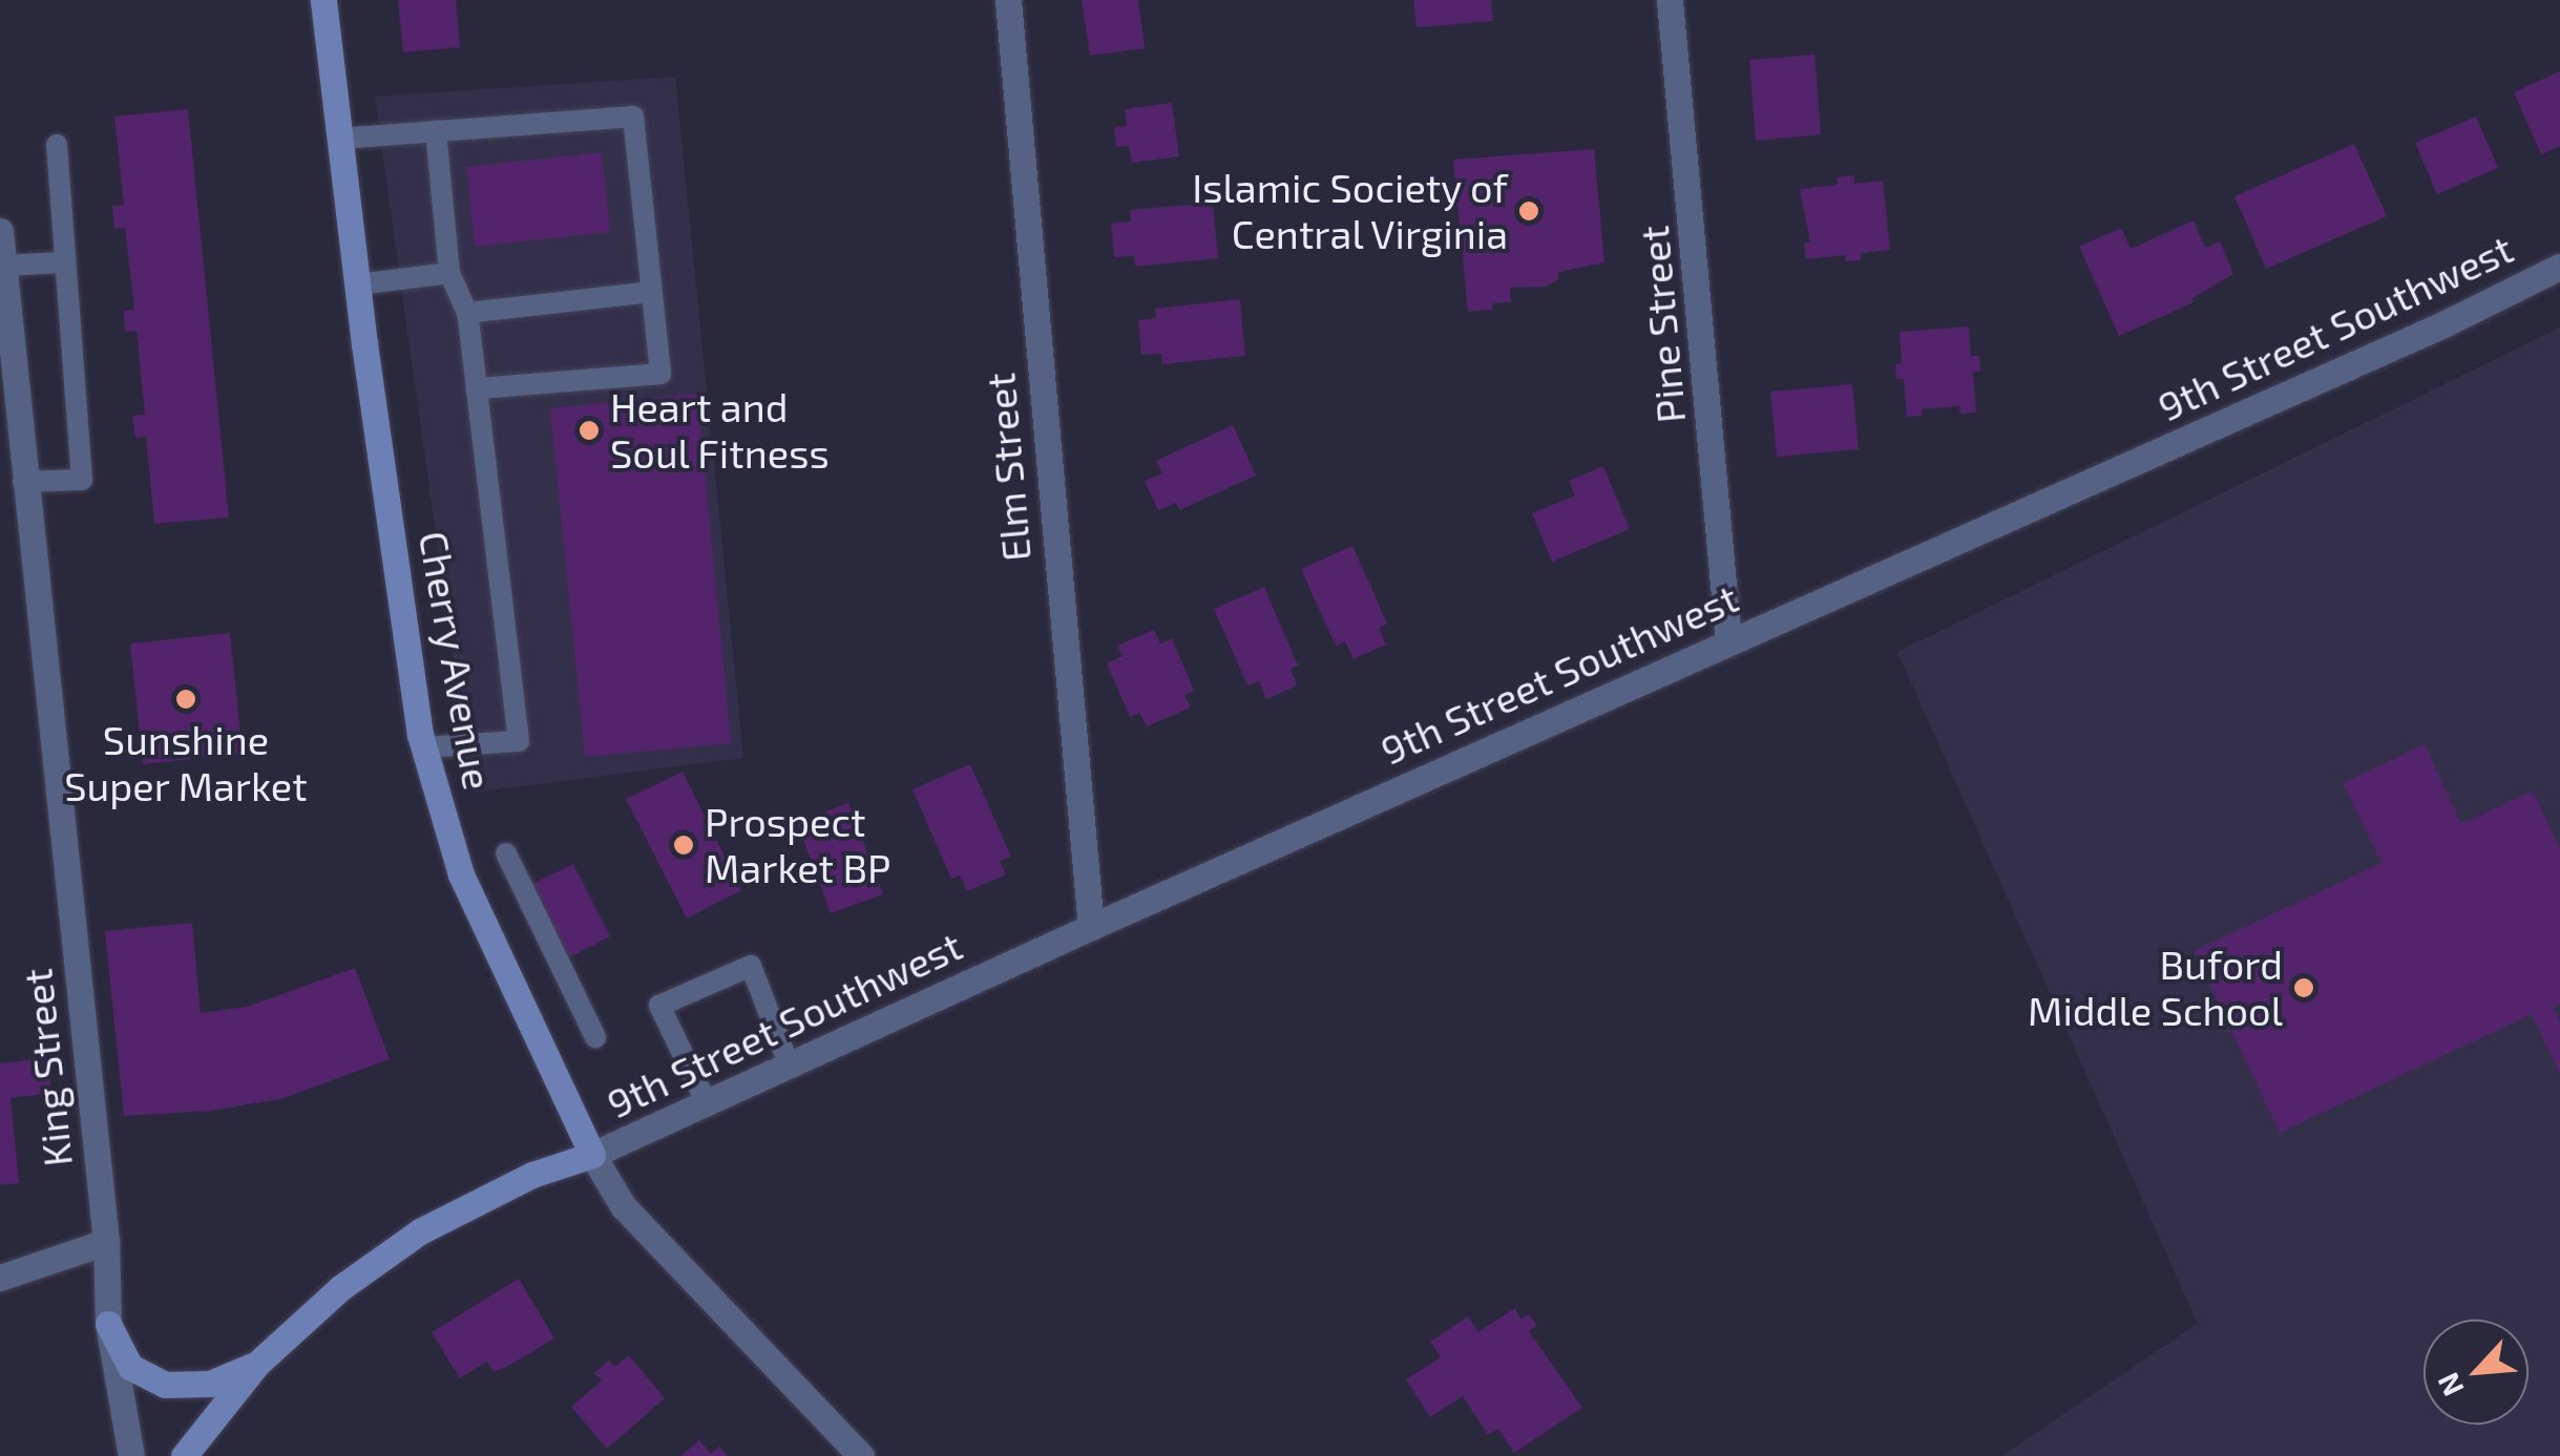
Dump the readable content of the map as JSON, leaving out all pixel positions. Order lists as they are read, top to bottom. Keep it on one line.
{"streets":{"main road":["Cherry Avenue"],"street":["Pine Street","9th Street Southwest","Elm Street","King Street"]},"crossings":[["Pine Street","9th Street Southwest"],["9th Street Southwest","Elm Street"],["9th Street Southwest","Cherry Avenue"]],"places":["Islamic Society of Central Virginia","Heart and Soul Fitness","Sunshine Super Market","Prospect Market BP","Buford Middle School"],"north":"bottom left"}
